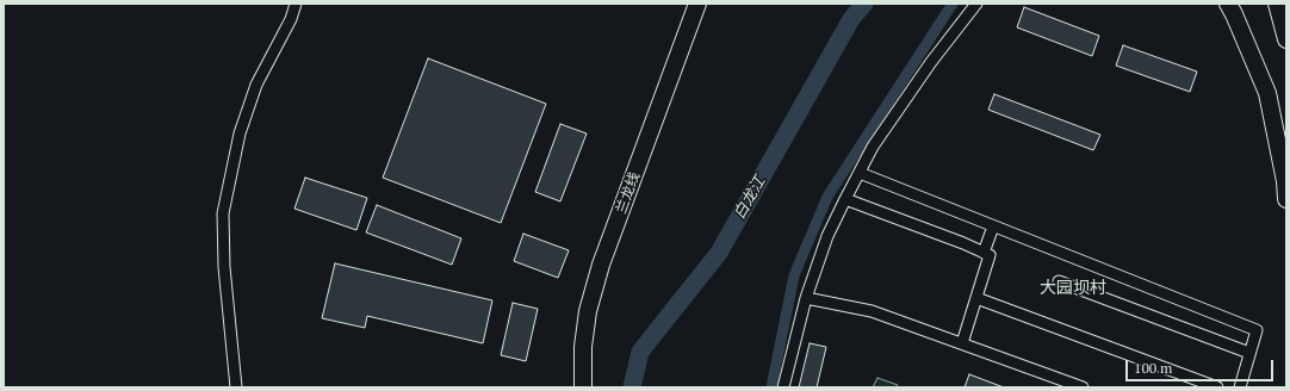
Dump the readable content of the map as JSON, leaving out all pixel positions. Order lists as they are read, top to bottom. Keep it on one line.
{"streets":{"highway":["兰龙线"]},"districts":["大园坝村"],"water":["白龙江"],"scale_bar":"100 m"}
